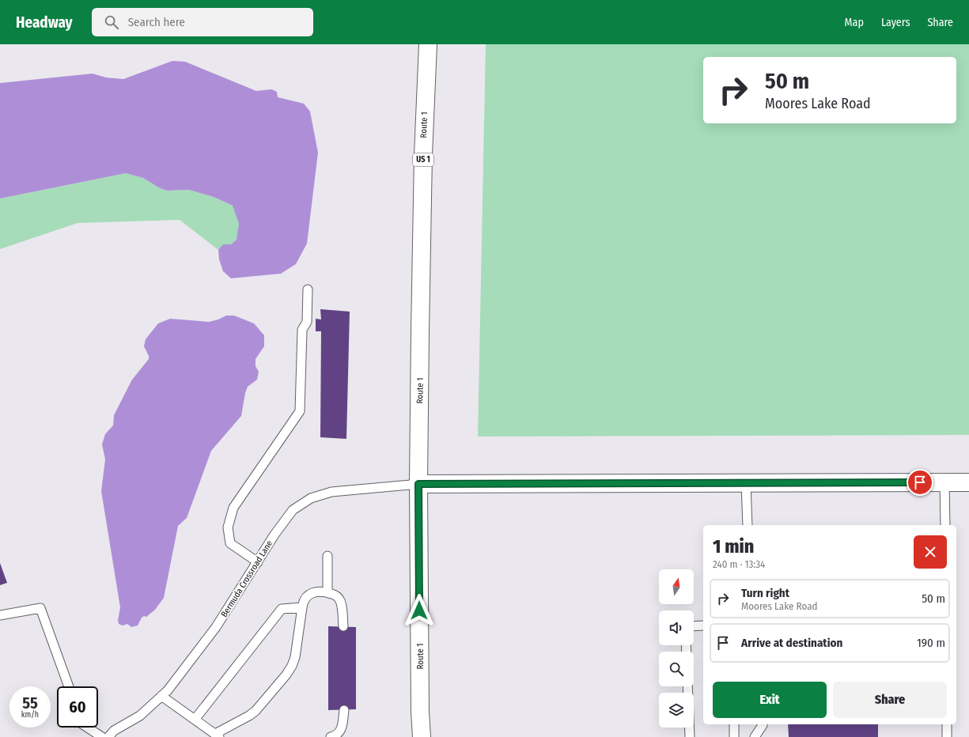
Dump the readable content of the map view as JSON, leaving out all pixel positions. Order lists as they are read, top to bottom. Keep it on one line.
{"streets":{"main road":["Route 1","US 1"],"lane":["Bermuda Crossroad Lane"]},"crossings":[["Route 1","Bermuda Crossroad Lane"]],"north":"top","page":{"header":"Headway","search":"Search here","nav":["Map","Layers","Share"],"turn":["50 m","Moores Lake Road"],"heading":["1 min","240 m · 13:34"],"list":[{"name":"Turn right","note":"Moores Lake Road","value":"50 m"},{"name":"Arrive at destination","value":"190 m"}],"buttons":["Exit","Share"],"speed":"55 km/h","limit":"60"}}
